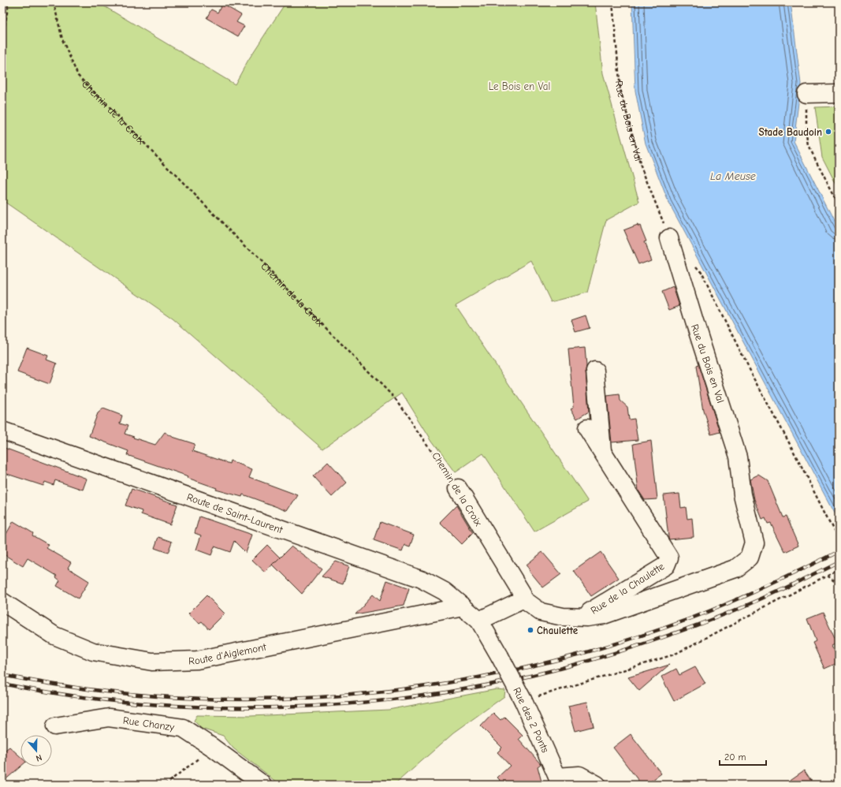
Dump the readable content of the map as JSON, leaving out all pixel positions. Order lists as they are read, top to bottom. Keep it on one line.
{"streets":{"street":["Chemin de la Croix","Rue du Bois en Val","Route de Saint-Laurent","Rue de la Chaulette","Route d'Aiglemont","Rue des 2 Ponts","Rue Chanzy"]},"crossings":[["Chemin de la Croix","Rue de la Chaulette"],["Rue du Bois en Val","Rue de la Chaulette"],["Route de Saint-Laurent","Route d'Aiglemont"],["Route de Saint-Laurent","Rue des 2 Ponts"]],"water":["La Meuse"],"parks":["Le Bois en Val"],"places":["Stade Baudoin","Chaulette"],"scale_bar":"20 m","north":"bottom"}
